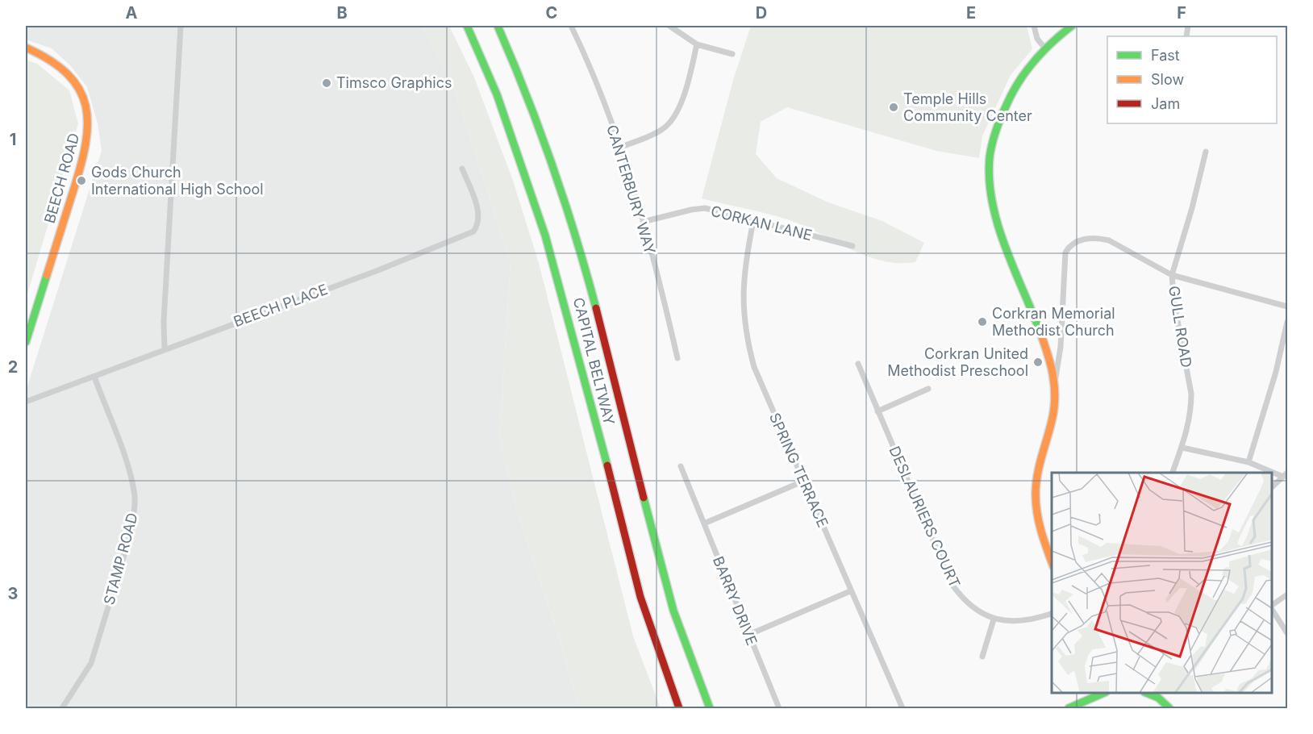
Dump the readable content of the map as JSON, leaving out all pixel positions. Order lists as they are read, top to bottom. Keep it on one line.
{"streets":{"main road":["BEECH ROAD","CAPITAL BELTWAY"],"street":["CANTERBURY WAY","CORKAN LANE","BEECH PLACE","GULL ROAD","SPRING TERRACE","DESLAURIERS COURT","STAMP ROAD","BARRY DRIVE"]},"crossings":[["CANTERBURY WAY","CORKAN LANE"],["CORKAN LANE","SPRING TERRACE"],["BEECH PLACE","STAMP ROAD"]],"places":["Timsco Graphics","Temple Hills Community Center","Gods Church International High School","Corkran Memorial Methodist Church","Corkran United Methodist Preschool"],"legend":["Fast","Slow","Jam"],"grid":{"columns":["A","B","C","D","E","F"],"rows":["1","2","3"]}}
